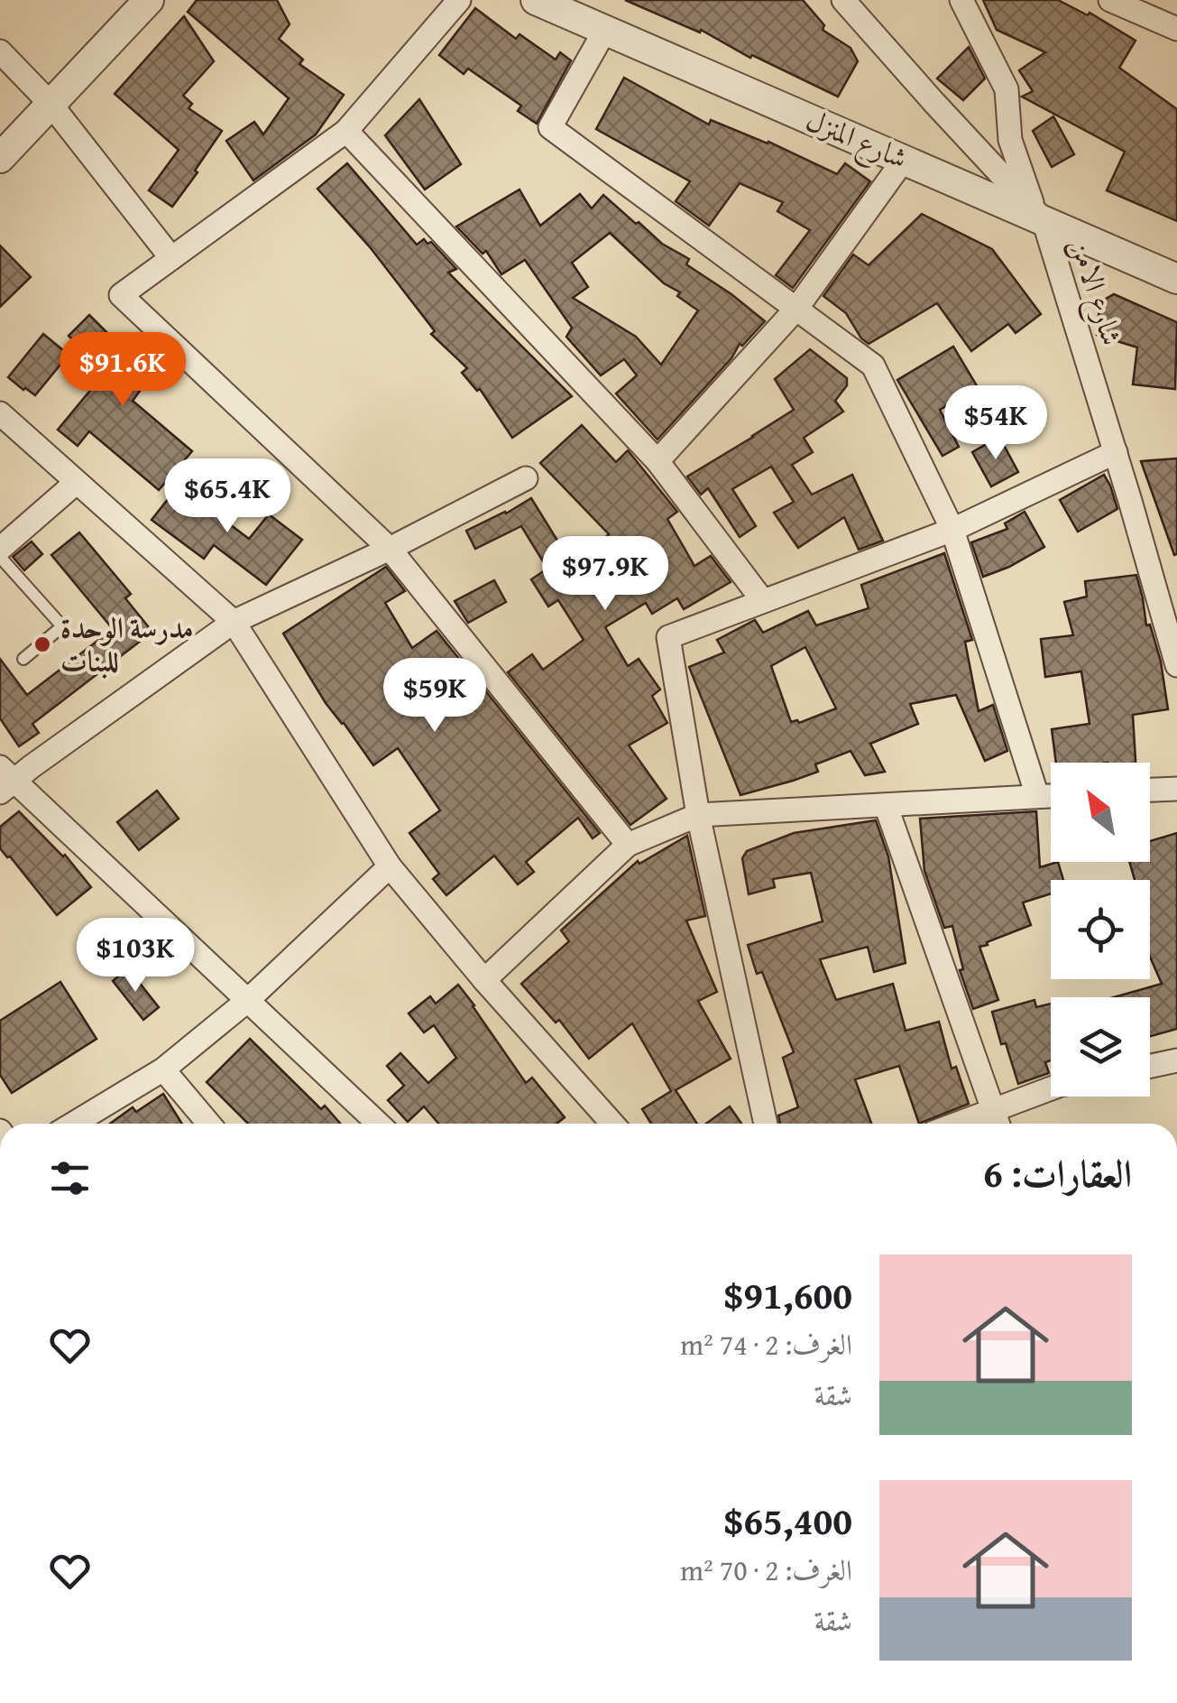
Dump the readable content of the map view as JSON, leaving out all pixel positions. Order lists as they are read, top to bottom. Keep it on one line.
{"streets":{"street":["شارع المنزل","شارع الامن"]},"crossings":[["شارع المنزل","شارع الامن"]],"places":["مدرسة الوحدة للبنات"],"north":"top left","page":{"price":["$91.6K","$54K","$65.4K","$97.9K","$59K","$103K"],"heading":"العقارات: 6","list":[{"name":"$91,600","note":"الغرف: 2 · 74 m² · شقة"},{"name":"$65,400","note":"الغرف: 2 · 70 m² · شقة"}]}}
